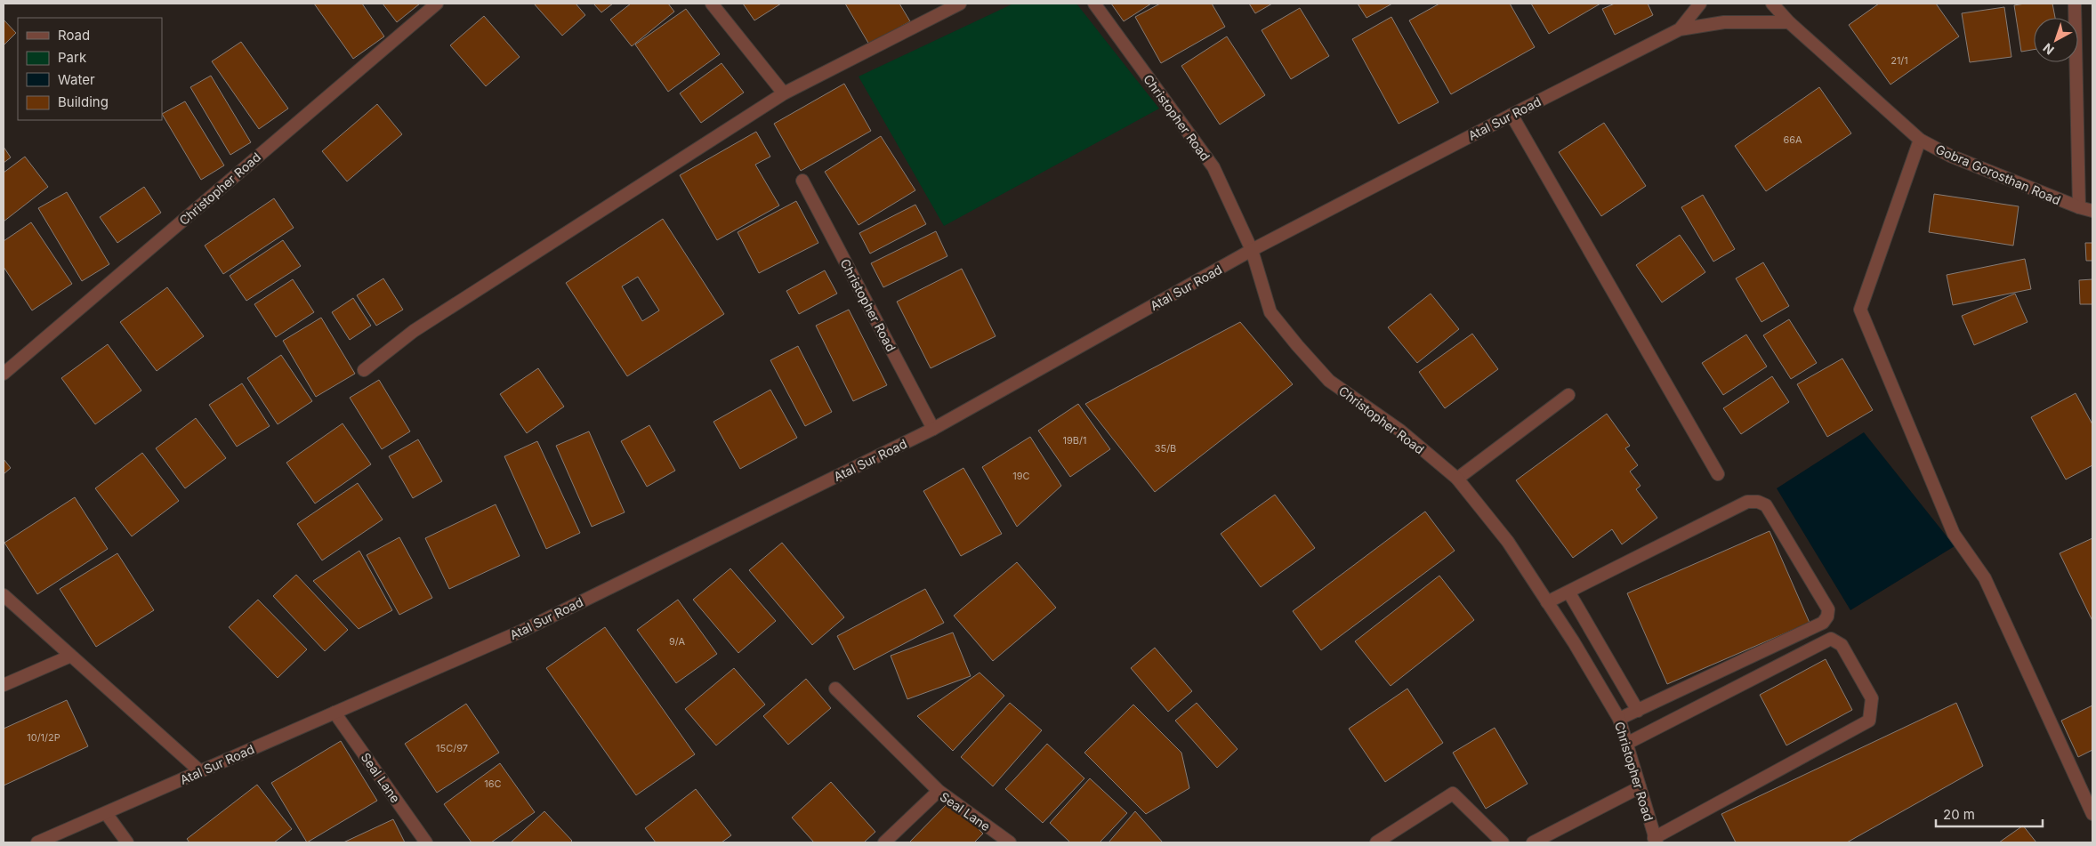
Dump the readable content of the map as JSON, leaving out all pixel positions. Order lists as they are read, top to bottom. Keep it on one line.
{"streets":{"street":["Christopher Road","Atal Sur Road","Gobra Gorosthan Road","Seal Lane"]},"crossings":[["Christopher Road","Atal Sur Road"],["Atal Sur Road","Seal Lane"]],"house_numbers":["21/1","66A","19B/1","35/B","19C","9/A","10/1/2P","15C/97","16C"],"legend":["Road","Park","Water","Building"],"scale_bar":"20 m","north":"bottom left"}
